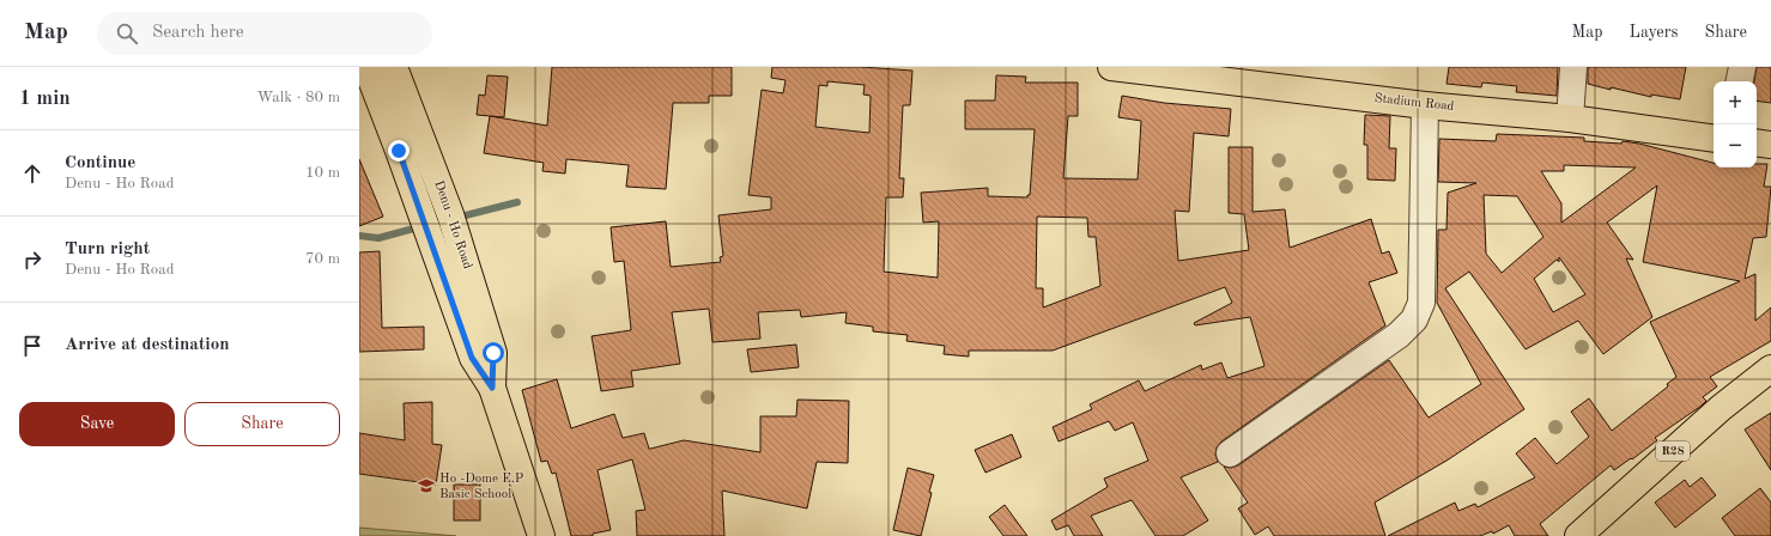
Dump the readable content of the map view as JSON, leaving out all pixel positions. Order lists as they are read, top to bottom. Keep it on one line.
{"streets":{"main road":["Stadium Road","Denu - Ho Road","R28"]},"places":{"school or university":["Ho -Dome E.P Basic School"]},"page":{"header":"Map","search":"Search here","nav":["Map","Layers","Share"],"heading":["1 min","Walk · 80 m"],"map_buttons":["+","−"],"list":[["Continue","Denu - Ho Road","10 m"],["Turn right","Denu - Ho Road","70 m"],"Arrive at destination"],"buttons":["Save","Share"]}}
